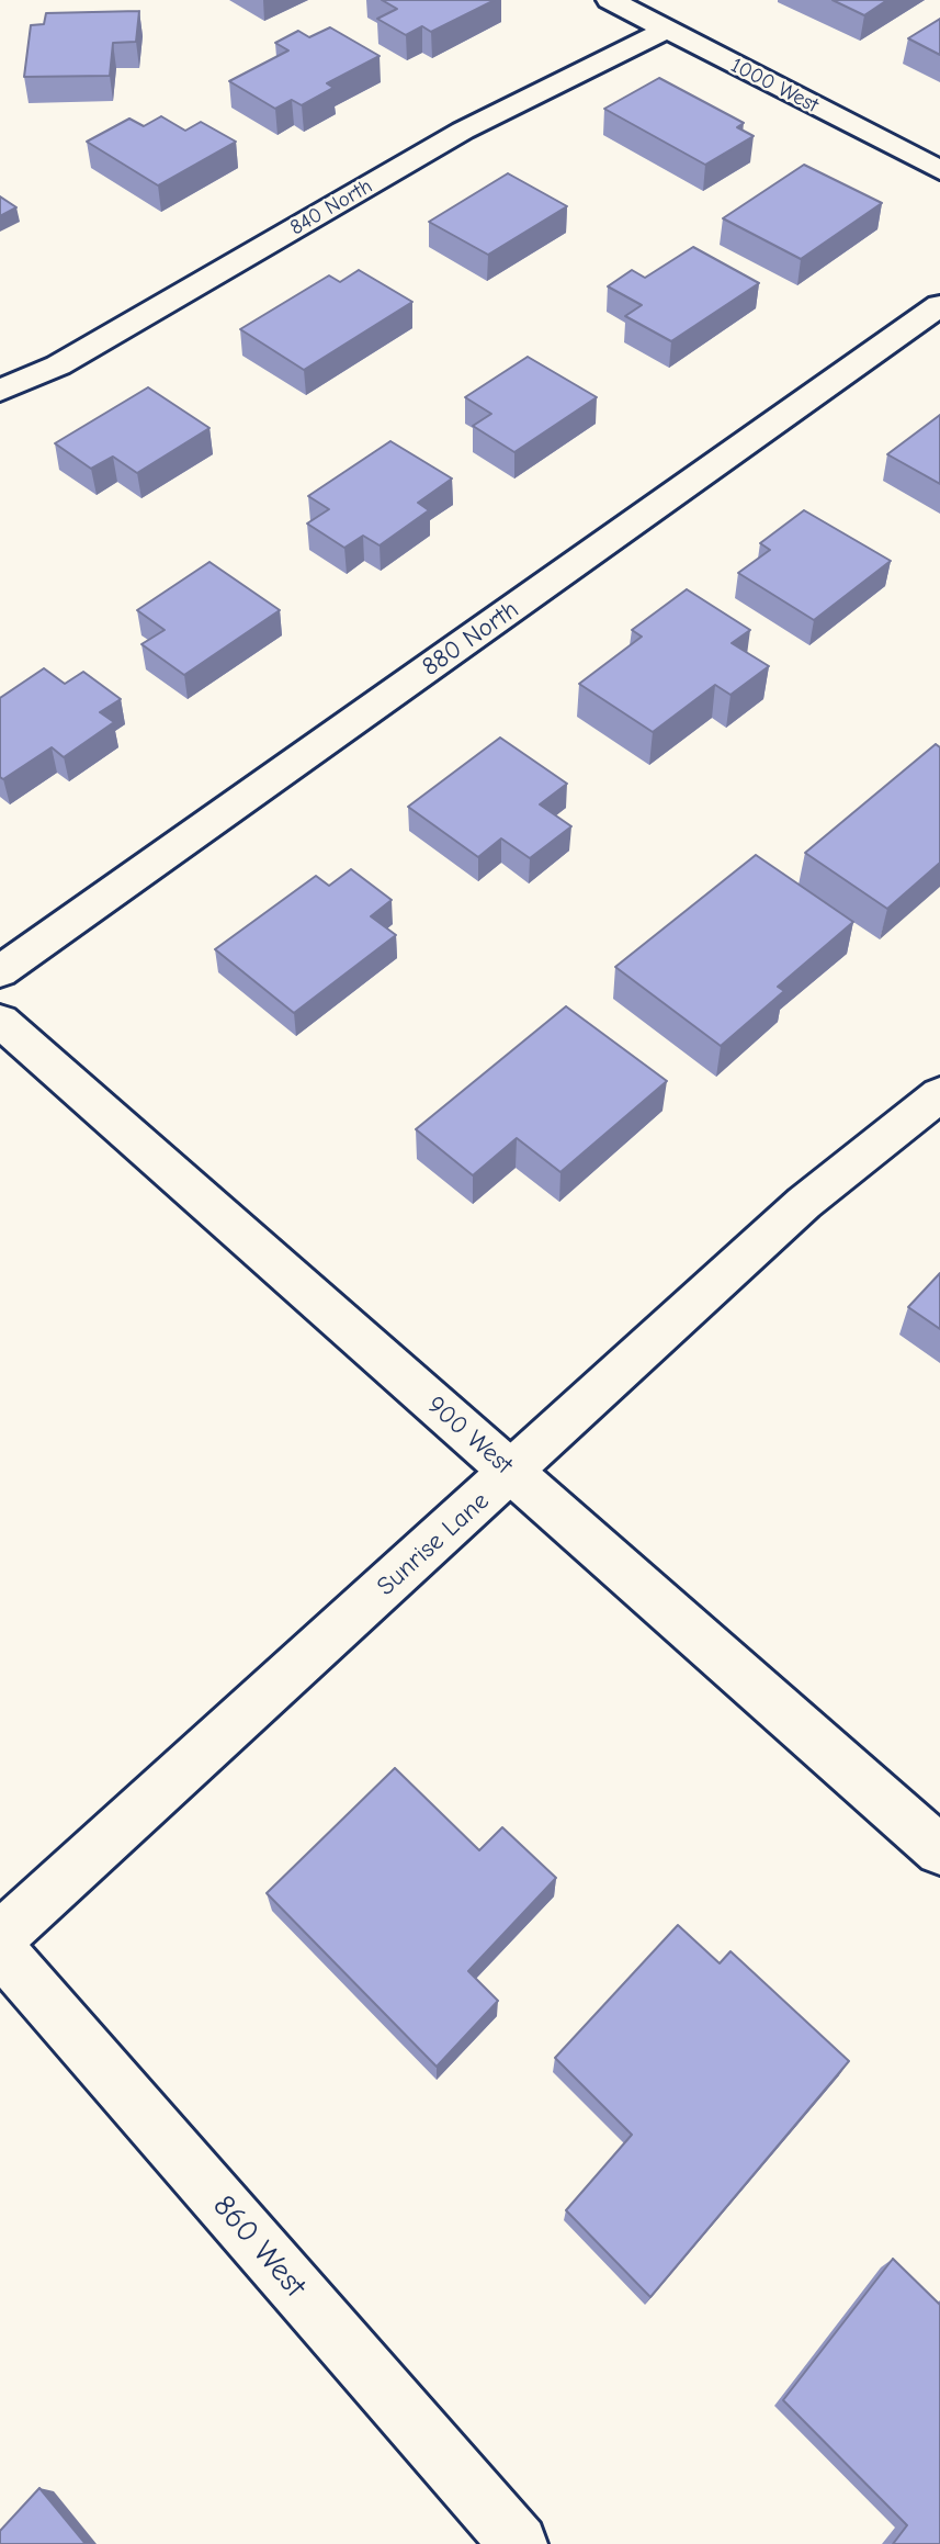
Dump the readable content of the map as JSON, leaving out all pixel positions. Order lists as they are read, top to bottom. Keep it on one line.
{"streets":{"street":["1000 West","840 North","880 North","900 West","Sunrise Lane","860 West"]},"crossings":[["1000 West","840 North"],["900 West","Sunrise Lane"]]}
